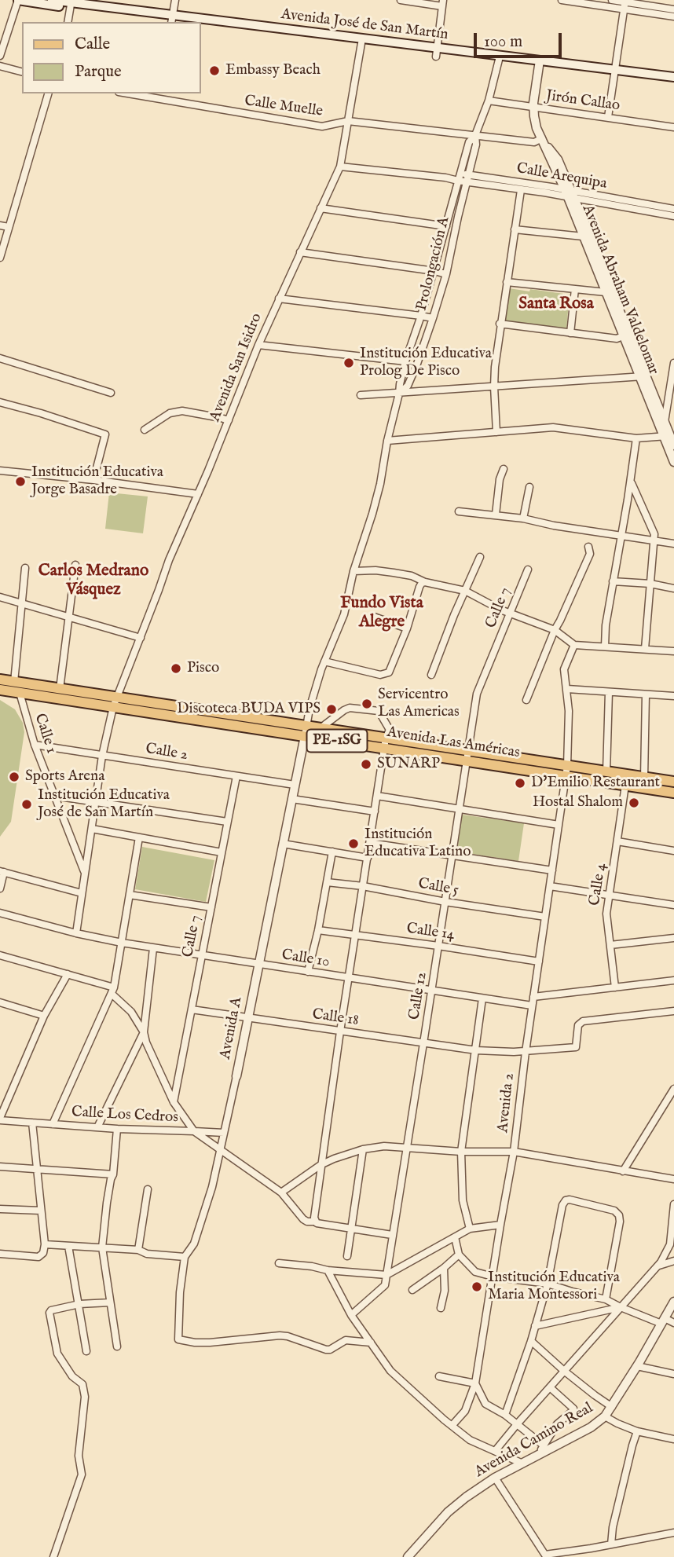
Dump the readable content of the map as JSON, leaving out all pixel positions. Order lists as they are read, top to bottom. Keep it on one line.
{"streets":{"main road":["Avenida José de San Martín","PE-1SG","Avenida Las Américas"],"street":["Jirón Callao","Calle Muelle","Calle Arequipa","Prolongación A","Avenida Abraham Valdelomar","Avenida San Isidro","Calle 7","Calle 1","Calle 2","Calle 4","Calle 5","Calle 14","Calle 10","Calle 12","Calle 18","Avenida A","Avenida 2","Calle Los Cedros","Avenida Camino Real"]},"crossings":[["Avenida José de San Martín","Prolongación A"],["Avenida José de San Martín","Avenida San Isidro"],["Jirón Callao","Prolongación A"],["Calle Muelle","Prolongación A"],["Calle Muelle","Avenida San Isidro"],["Calle Arequipa","Prolongación A"],["Calle Arequipa","Avenida Abraham Valdelomar"],["Calle Arequipa","Avenida San Isidro"],["Prolongación A","Avenida Las Américas"],["Prolongación A","Avenida A"],["Avenida San Isidro","Calle 1"],["Avenida San Isidro","Avenida Las Américas"],["Avenida San Isidro","Calle 2"],["Avenida San Isidro","Calle 10"],["Calle 7","Avenida Las Américas"],["Calle 7","Calle 2"],["Calle 7","Calle 10"],["Calle 7","Calle 12"],["Calle 7","Calle 18"],["Calle 1","Avenida Las Américas"],["Calle 1","Calle 2"],["Avenida Las Américas","Calle 4"],["Avenida Las Américas","Calle 12"],["Avenida Las Américas","Avenida A"],["Avenida Las Américas","Avenida 2"],["Calle 2","Avenida A"],["Calle 5","Calle 12"],["Calle 5","Avenida 2"],["Calle 14","Calle 12"],["Calle 14","Avenida 2"],["Calle 10","Calle 12"],["Calle 10","Avenida A"],["Calle 10","Avenida 2"],["Calle 12","Calle 18"],["Calle 12","Calle Los Cedros"],["Calle 18","Avenida A"],["Calle 18","Avenida 2"],["Avenida A","Calle Los Cedros"]],"districts":["Santa Rosa","Carlos Medrano Vásquez","Fundo Vista Alegre"],"places":["Embassy Beach","Institución Educativa Prolog De Pisco","Institución Educativa Jorge Basadre","Pisco","Servicentro Las Americas","Discoteca BUDA VIPS","SUNARP","Sports Arena","D'Emilio Restaurant","Hostal Shalom","Institución Educativa José de San Martín","Institución Educativa Latino","Institución Educativa Maria Montessori"],"legend":["Calle","Parque"],"scale_bar":"100 m"}
